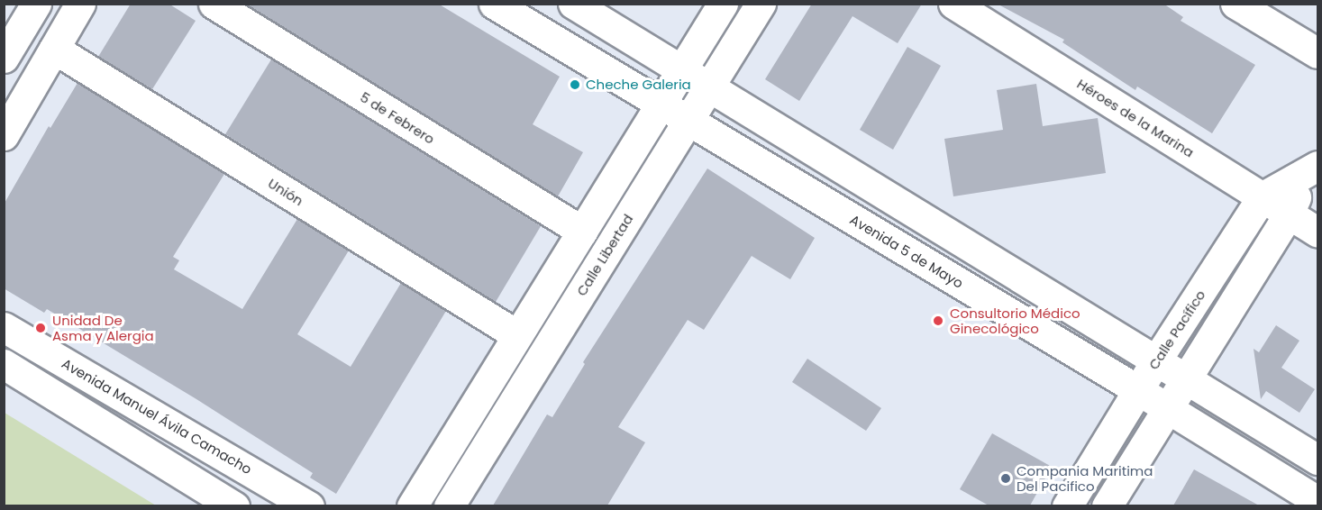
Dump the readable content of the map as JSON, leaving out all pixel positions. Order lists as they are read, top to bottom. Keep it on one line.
{"streets":{"street":["5 de Febrero","Héroes de la Marina","Unión","Avenida 5 de Mayo","Calle Libertad","Calle Pacífico","Avenida Manuel Ávila Camacho"]},"crossings":[["Héroes de la Marina","Calle Pacífico"],["Avenida 5 de Mayo","Calle Libertad"],["Avenida 5 de Mayo","Calle Pacífico"]],"places":["Cheche Galeria","Consultorio Médico Ginecológico","Unidad De Asma y Alergia","Compania Maritima Del Pacifico"]}
